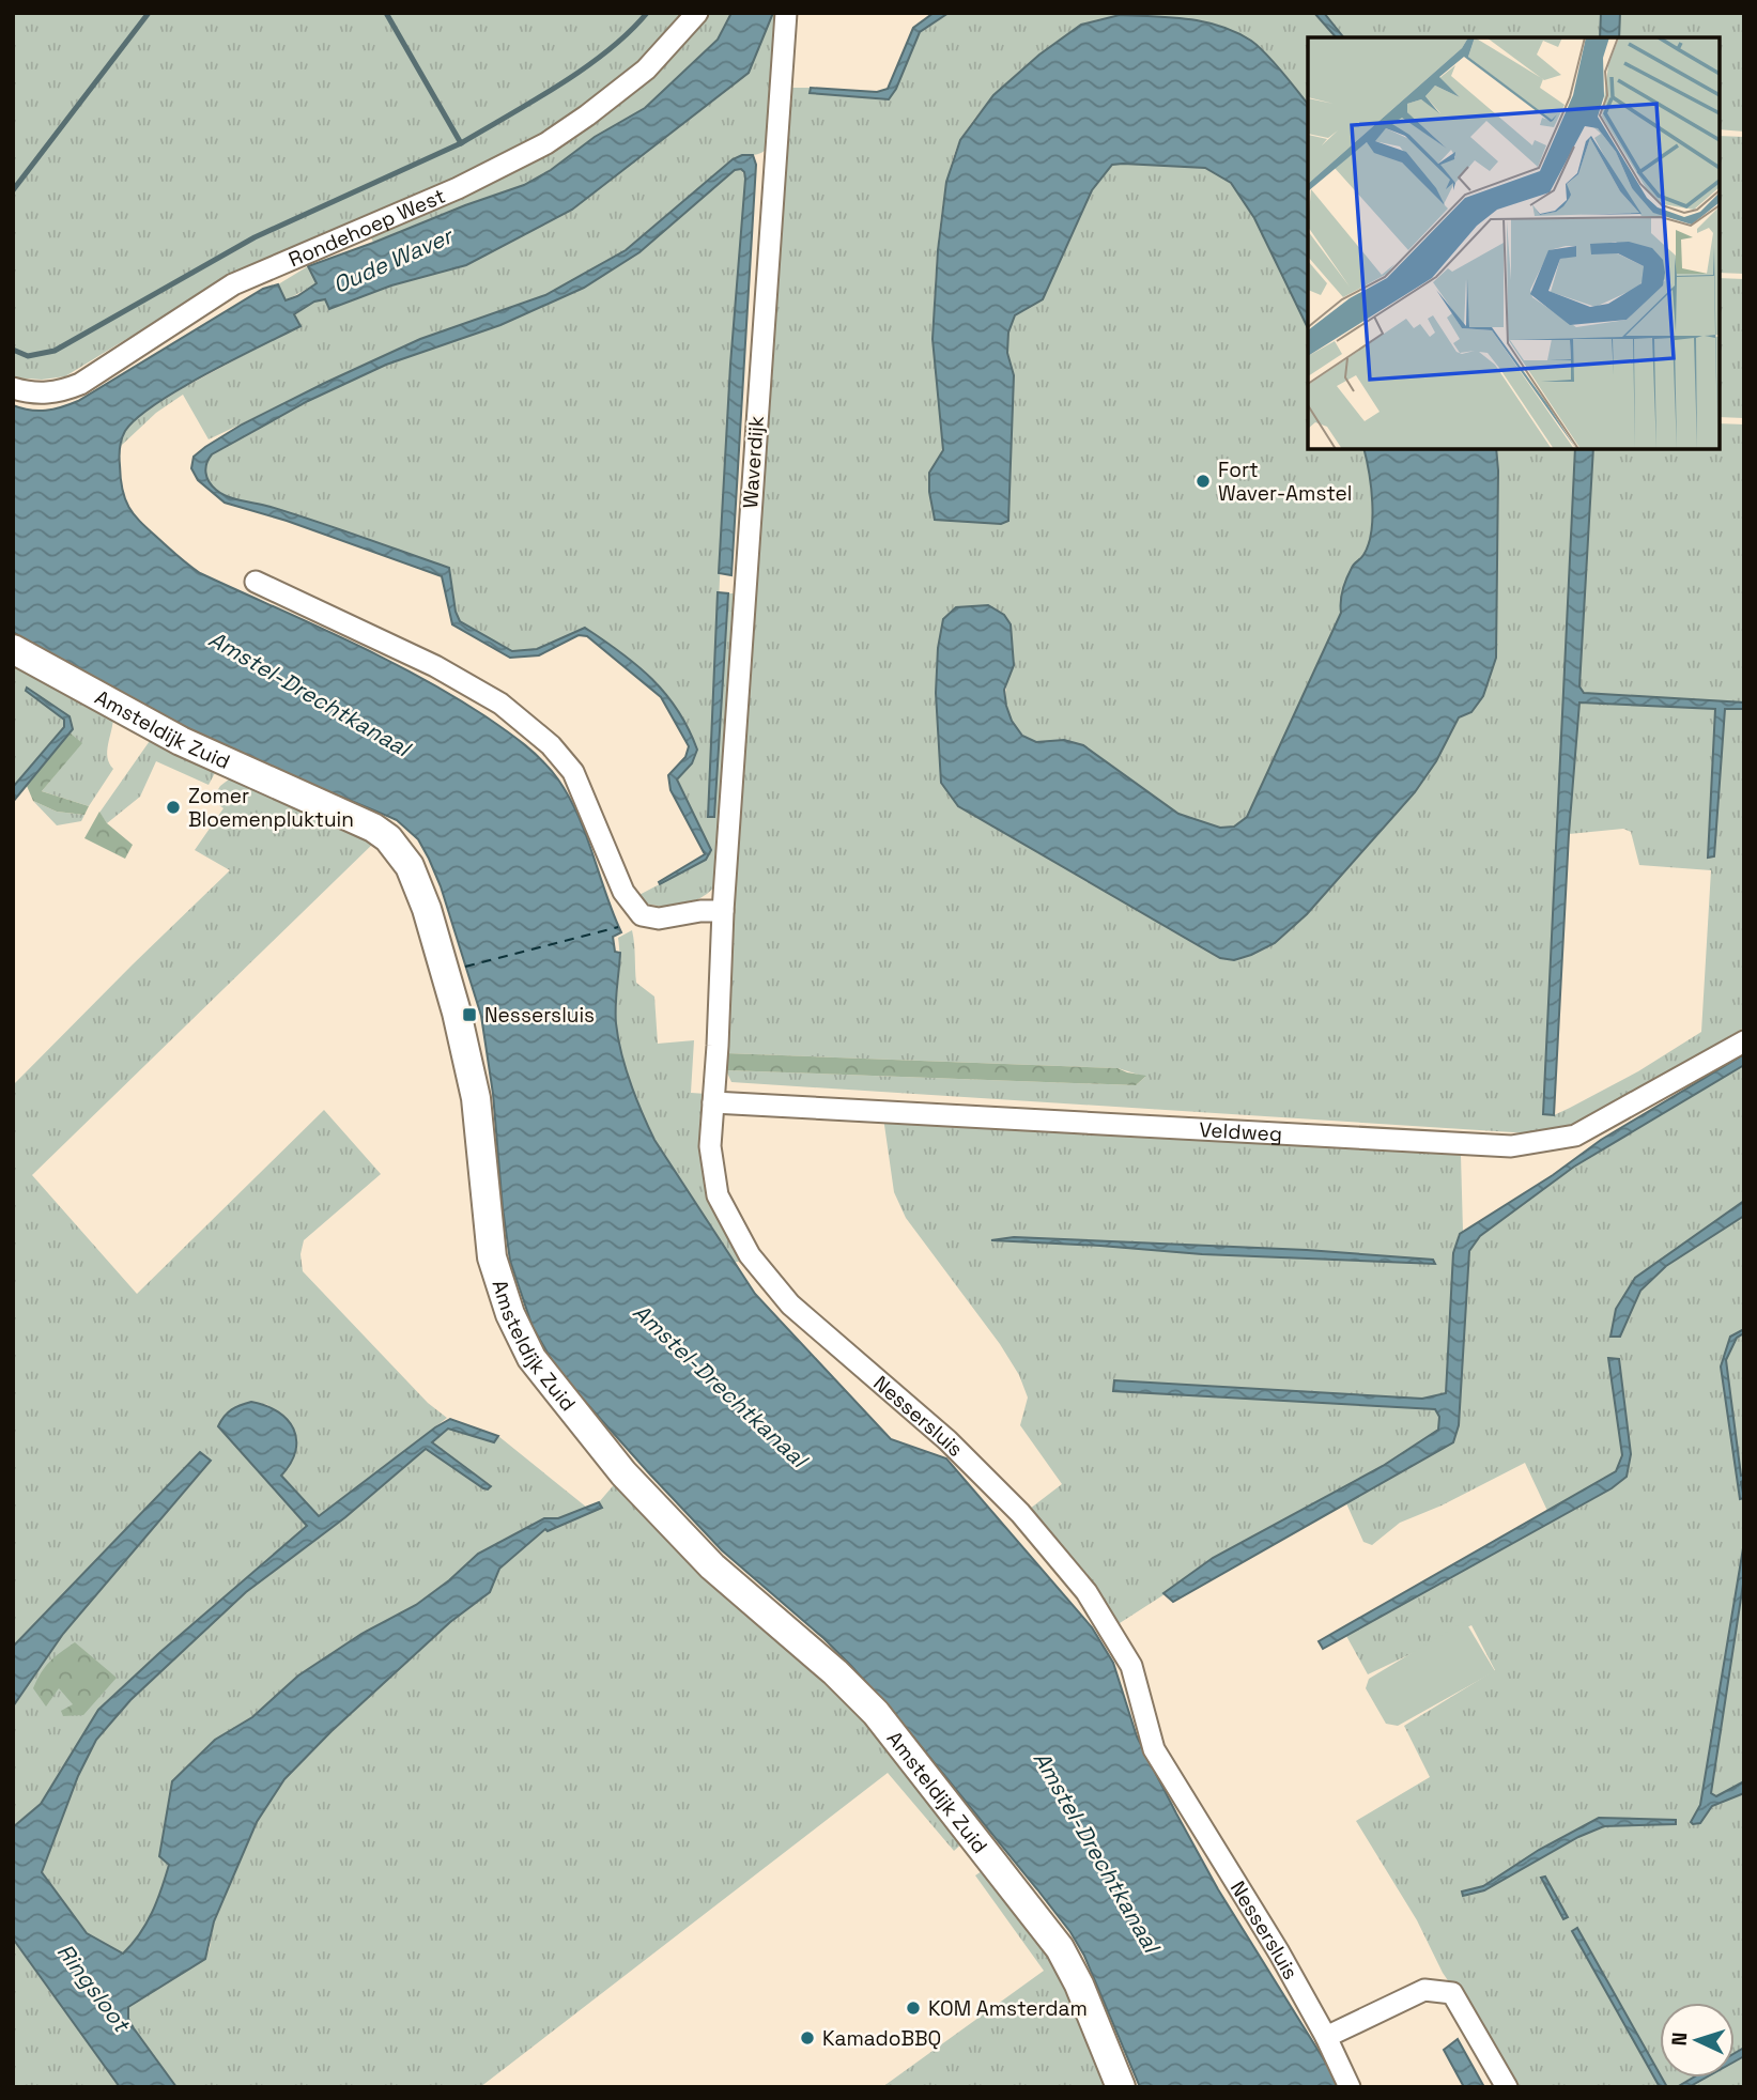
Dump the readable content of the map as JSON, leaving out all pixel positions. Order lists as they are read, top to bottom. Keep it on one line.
{"streets":{"street":["Rondehoep West","Waverdijk","Amsteldijk Zuid","Veldweg","Nessersluis"]},"crossings":[["Waverdijk","Nessersluis"],["Veldweg","Nessersluis"]],"water":["Oude Waver","Amstel-Drechtkanaal","Ringsloot"],"places":{"other":["Fort Waver-Amstel","Zomer Bloemenpluktuin","KOM Amsterdam","KamadoBBQ"],"transit":["Nessersluis"]},"north":"left"}
